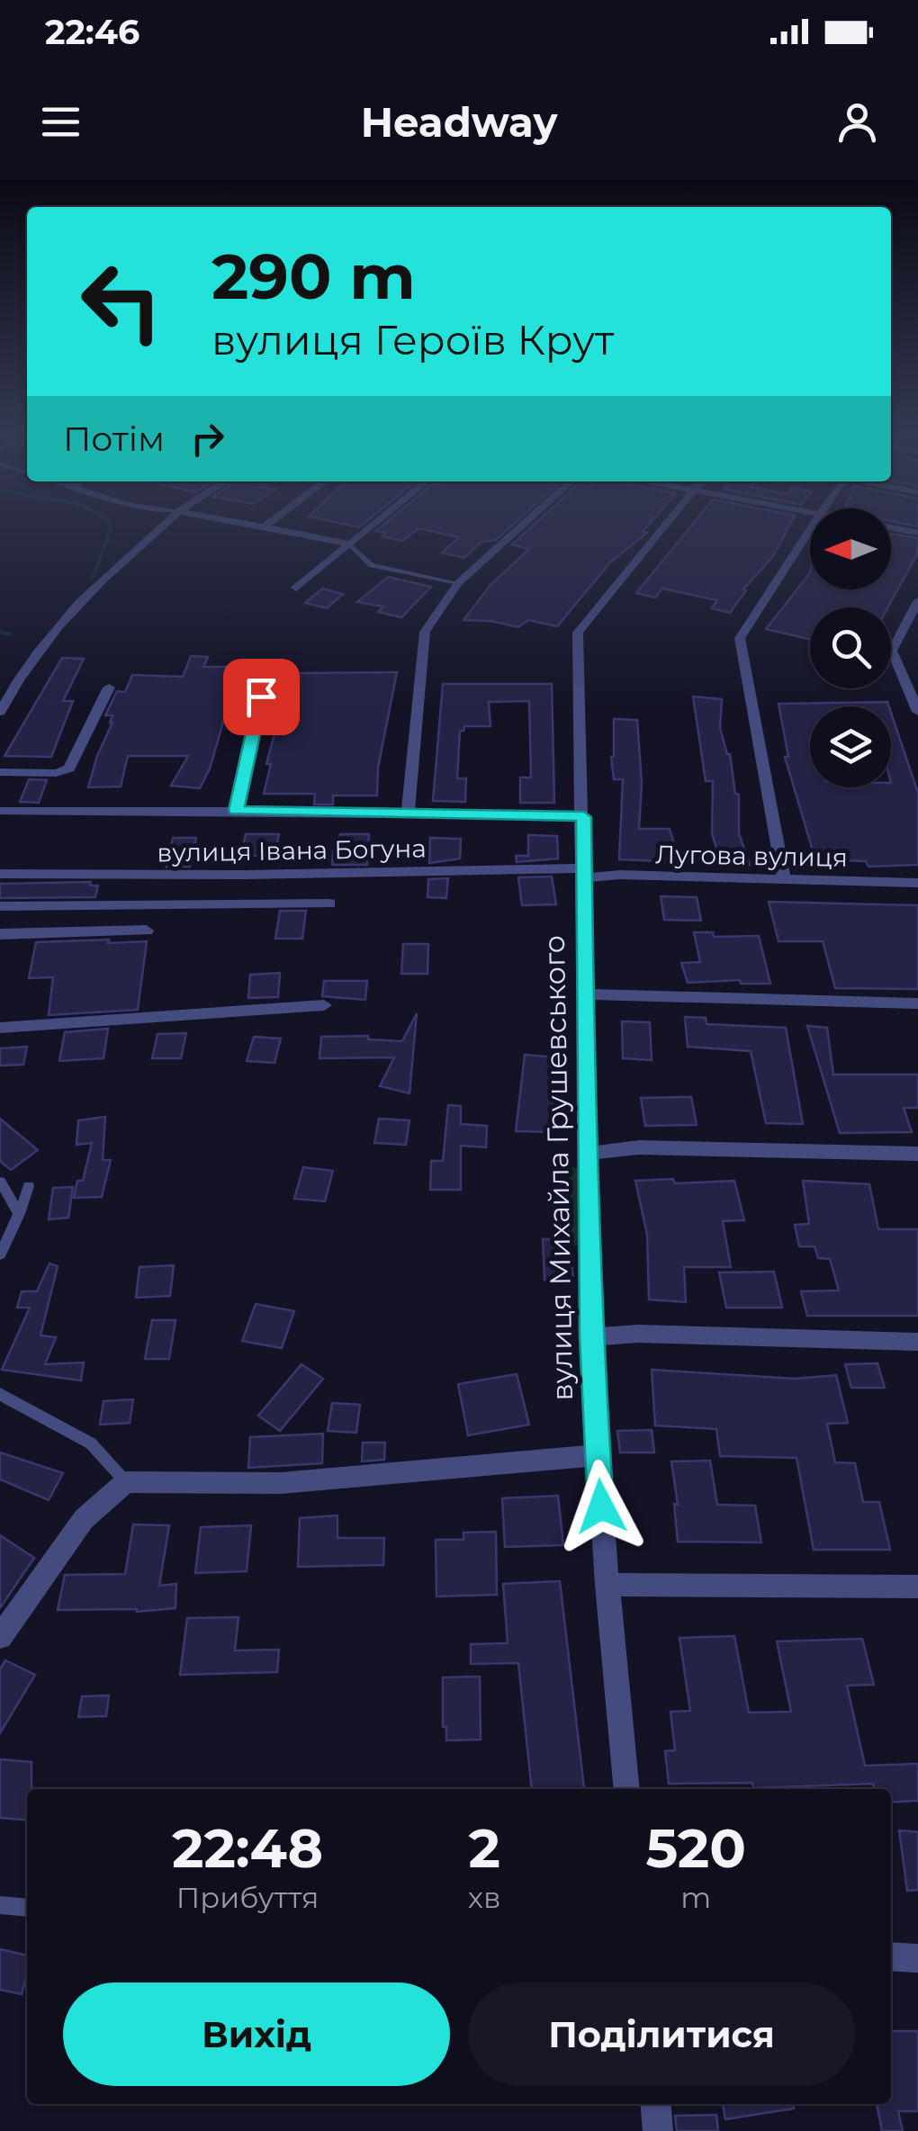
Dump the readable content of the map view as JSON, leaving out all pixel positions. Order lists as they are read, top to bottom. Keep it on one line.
{"streets":{"street":["вулиця Івана Богуна","Лугова вулиця","вулиця Михайла Грушевського"]},"crossings":[["вулиця Івана Богуна","Лугова вулиця"],["вулиця Івана Богуна","вулиця Михайла Грушевського"],["Лугова вулиця","вулиця Михайла Грушевського"]],"north":"left","page":{"status":"22:46","header":"Headway","turn":["290 m","вулиця Героїв Крут"],"then":"Потім","eta":["22:48","Прибуття","2","хв","520","m"],"buttons":["Вихід","Поділитися"]}}
